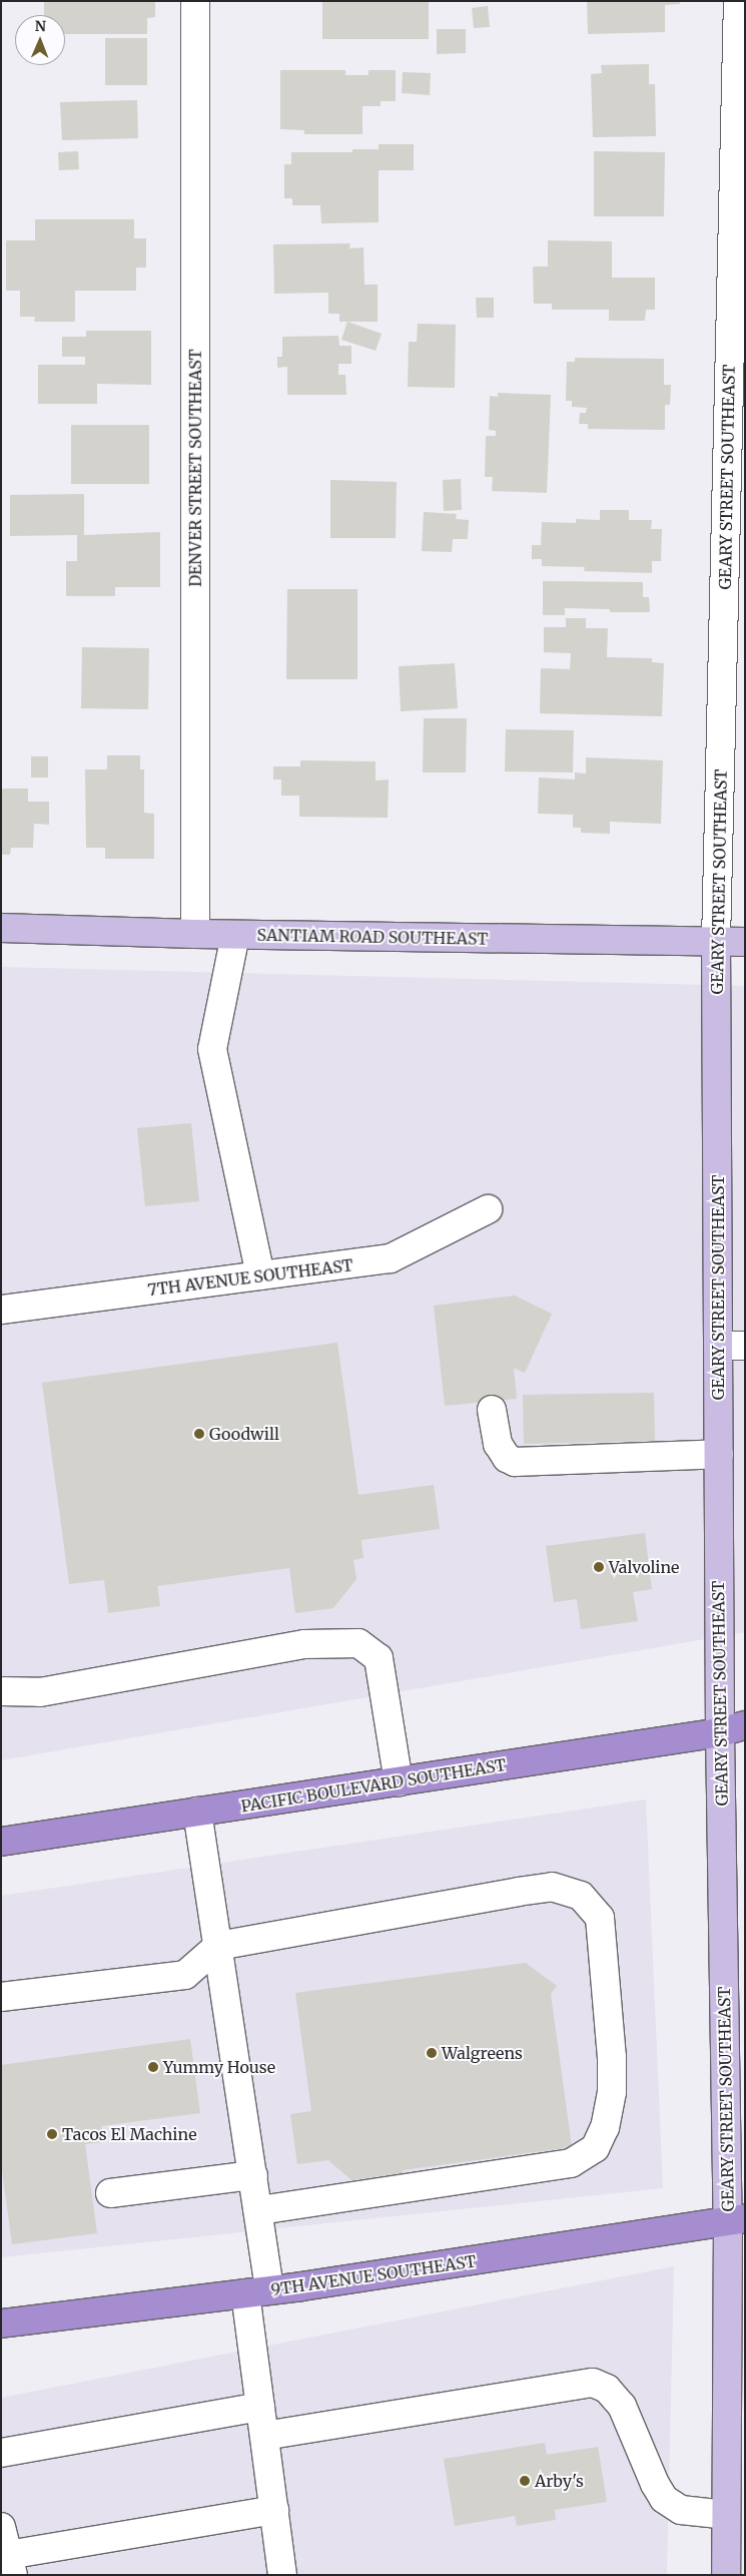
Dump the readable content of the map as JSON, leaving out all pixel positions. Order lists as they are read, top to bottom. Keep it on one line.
{"streets":{"highway":["PACIFIC BOULEVARD SOUTHEAST","9TH AVENUE SOUTHEAST"],"main road":["GEARY STREET SOUTHEAST","SANTIAM ROAD SOUTHEAST"],"street":["DENVER STREET SOUTHEAST","7TH AVENUE SOUTHEAST"]},"crossings":[["DENVER STREET SOUTHEAST","SANTIAM ROAD SOUTHEAST"],["GEARY STREET SOUTHEAST","SANTIAM ROAD SOUTHEAST"],["GEARY STREET SOUTHEAST","PACIFIC BOULEVARD SOUTHEAST"],["GEARY STREET SOUTHEAST","9TH AVENUE SOUTHEAST"]],"places":["Goodwill","Valvoline","Walgreens","Yummy House","Tacos El Machine","Arby's"],"north":"top"}
